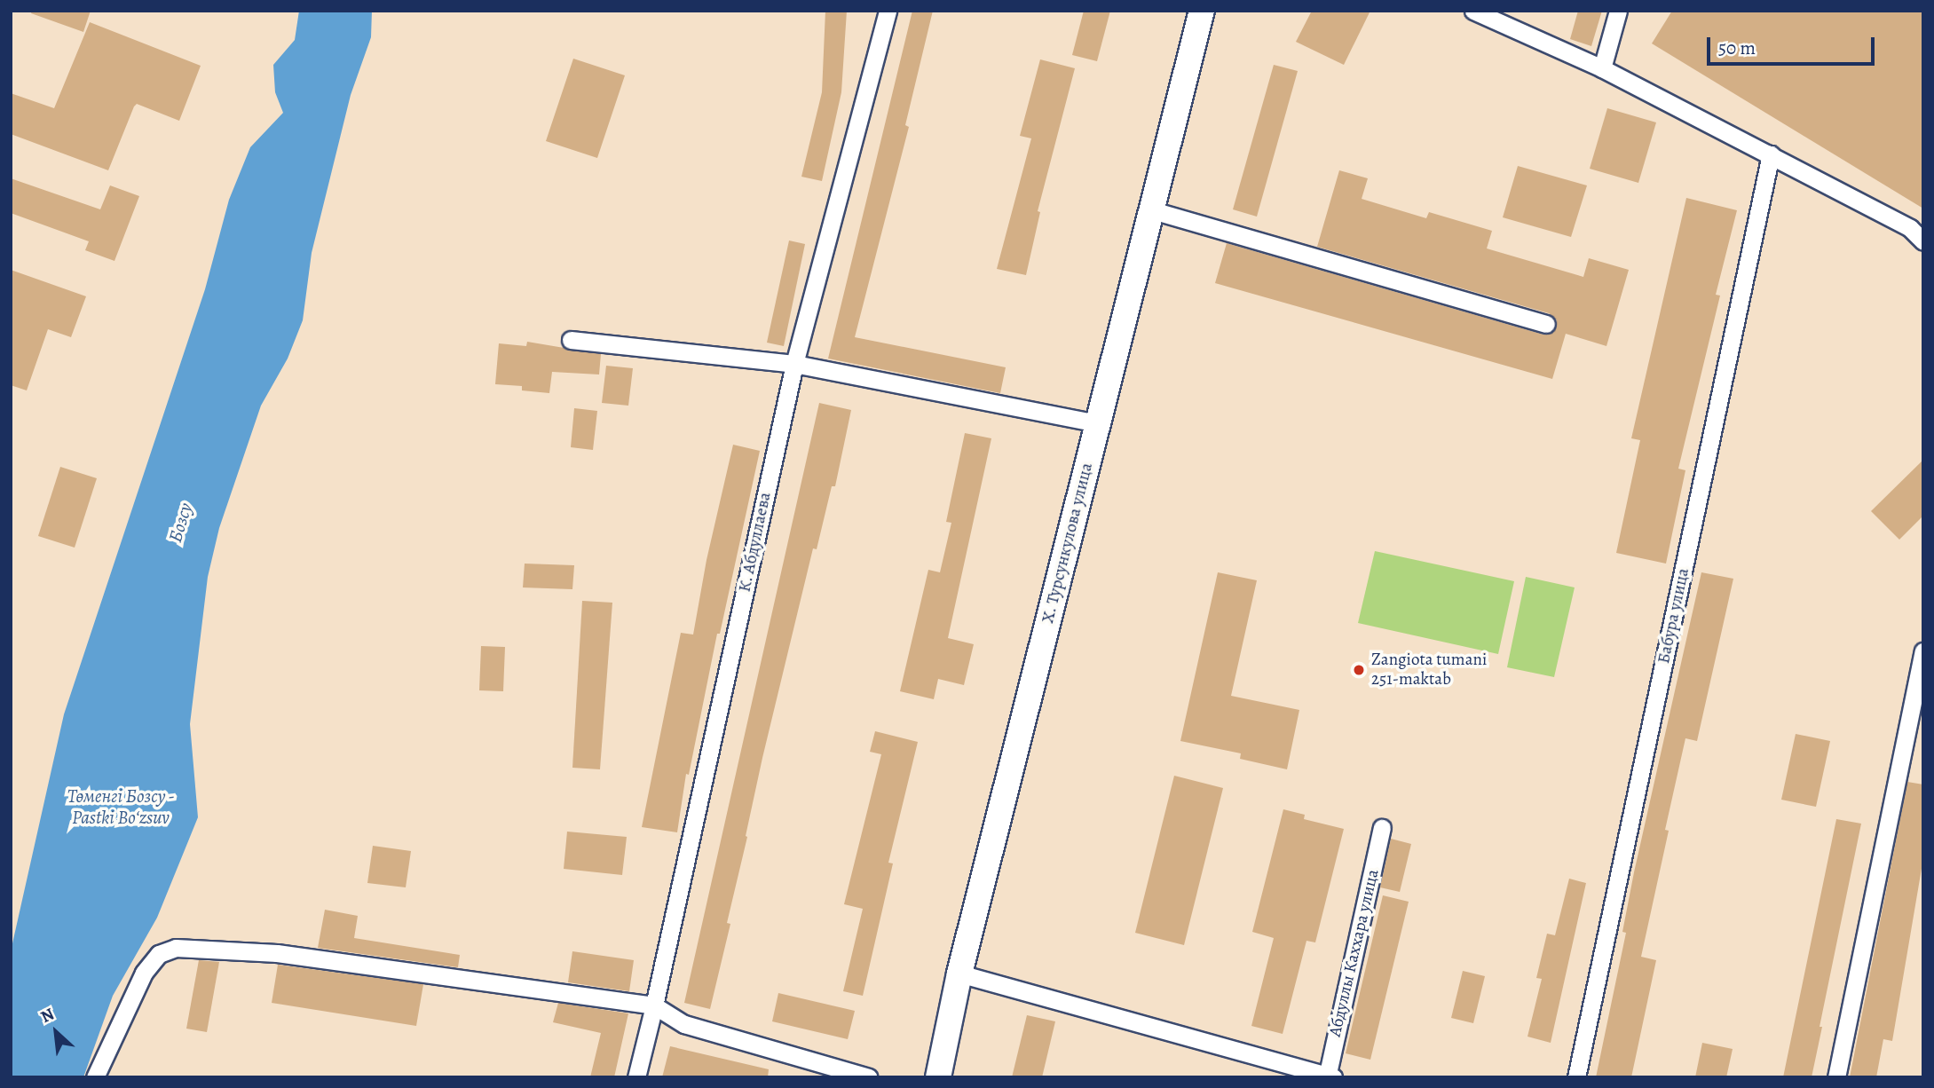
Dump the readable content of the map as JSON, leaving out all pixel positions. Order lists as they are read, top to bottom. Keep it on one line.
{"streets":{"street":["К. Абдуллаева","Х. Турсункулова улица","Бабура улица","Абдуллы Каххара улица"]},"water":["Бозсу","Төменгі Бозсу - Pastki Boʻzsuv"],"places":["Zangiota tumani 251-maktab"],"scale_bar":"50 m","north":"top left"}
